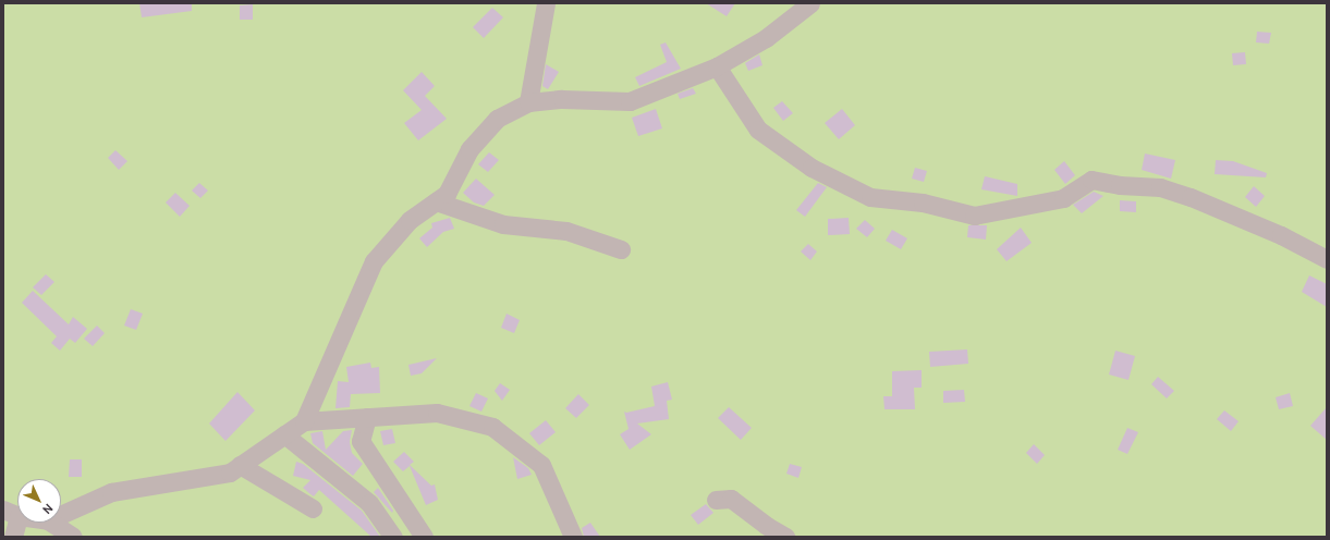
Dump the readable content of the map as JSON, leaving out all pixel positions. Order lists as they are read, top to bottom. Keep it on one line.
{"north":"bottom right"}
